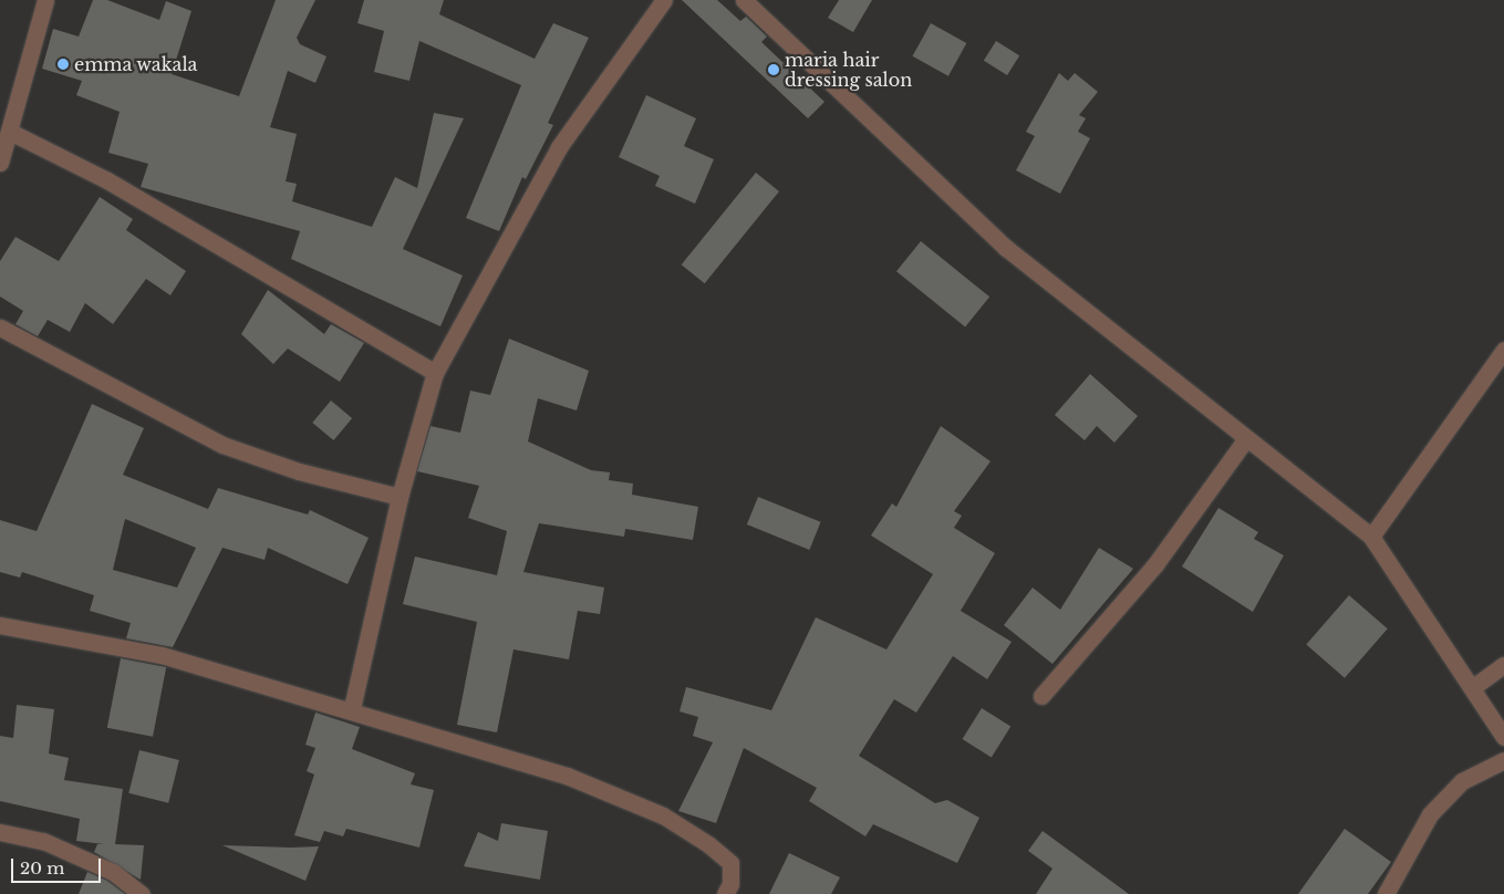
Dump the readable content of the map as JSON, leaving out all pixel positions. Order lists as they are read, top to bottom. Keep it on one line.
{"places":["emma wakala","maria hair dressing salon"],"scale_bar":"20 m"}
